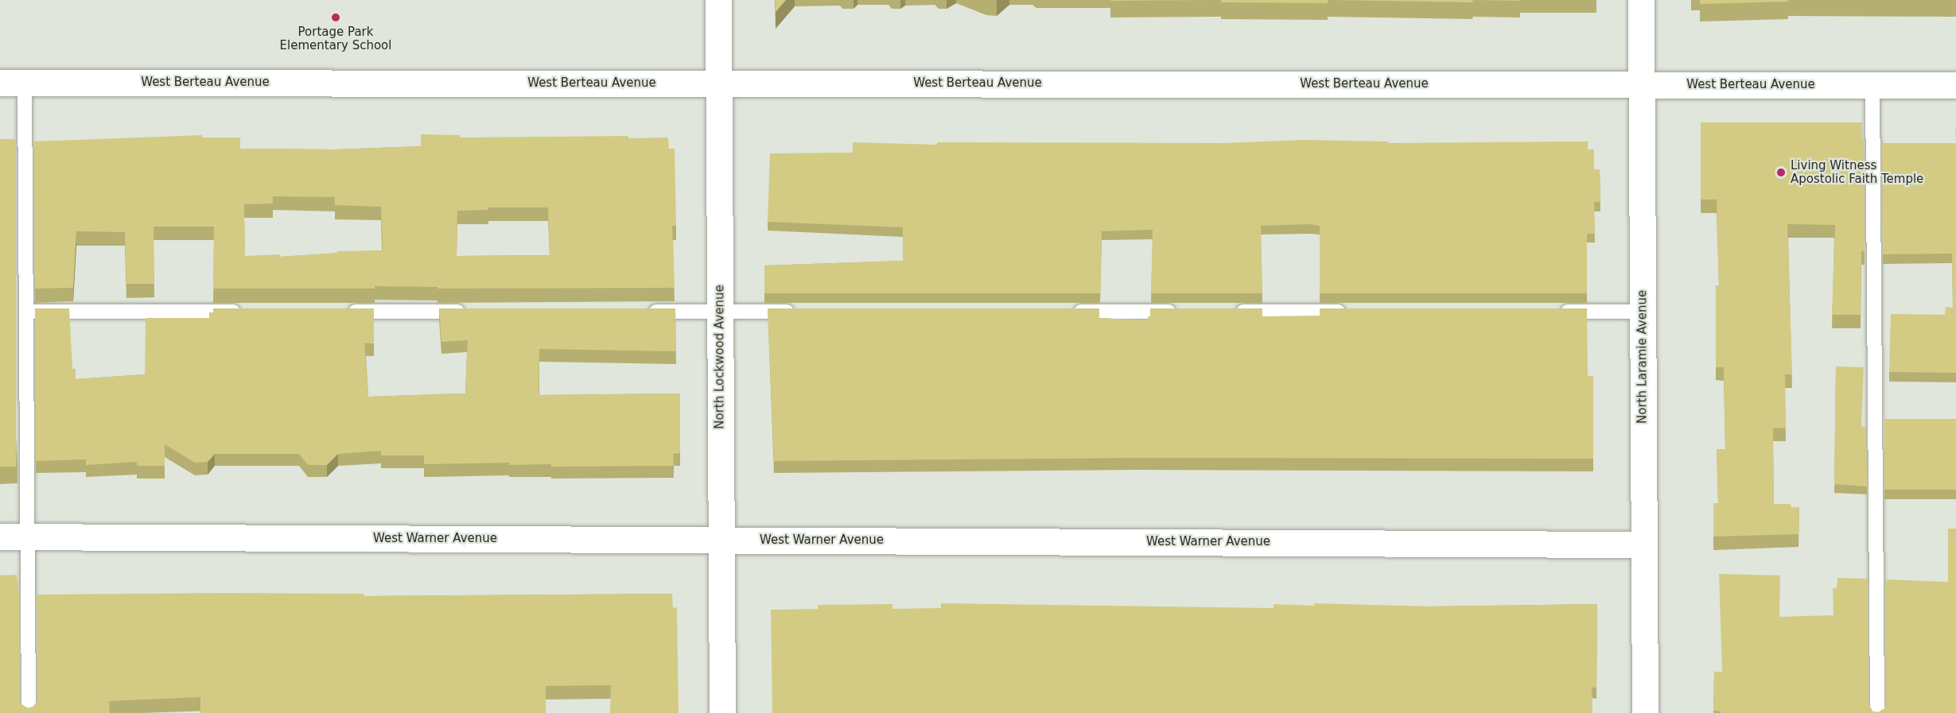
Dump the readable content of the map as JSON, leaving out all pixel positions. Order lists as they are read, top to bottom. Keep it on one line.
{"streets":{"street":["West Berteau Avenue","North Lockwood Avenue","North Laramie Avenue","West Warner Avenue"]},"crossings":[["West Berteau Avenue","North Lockwood Avenue"],["West Berteau Avenue","North Laramie Avenue"],["North Lockwood Avenue","West Warner Avenue"],["North Laramie Avenue","West Warner Avenue"]],"places":["Portage Park Elementary School","Living Witness Apostolic Faith Temple"]}
